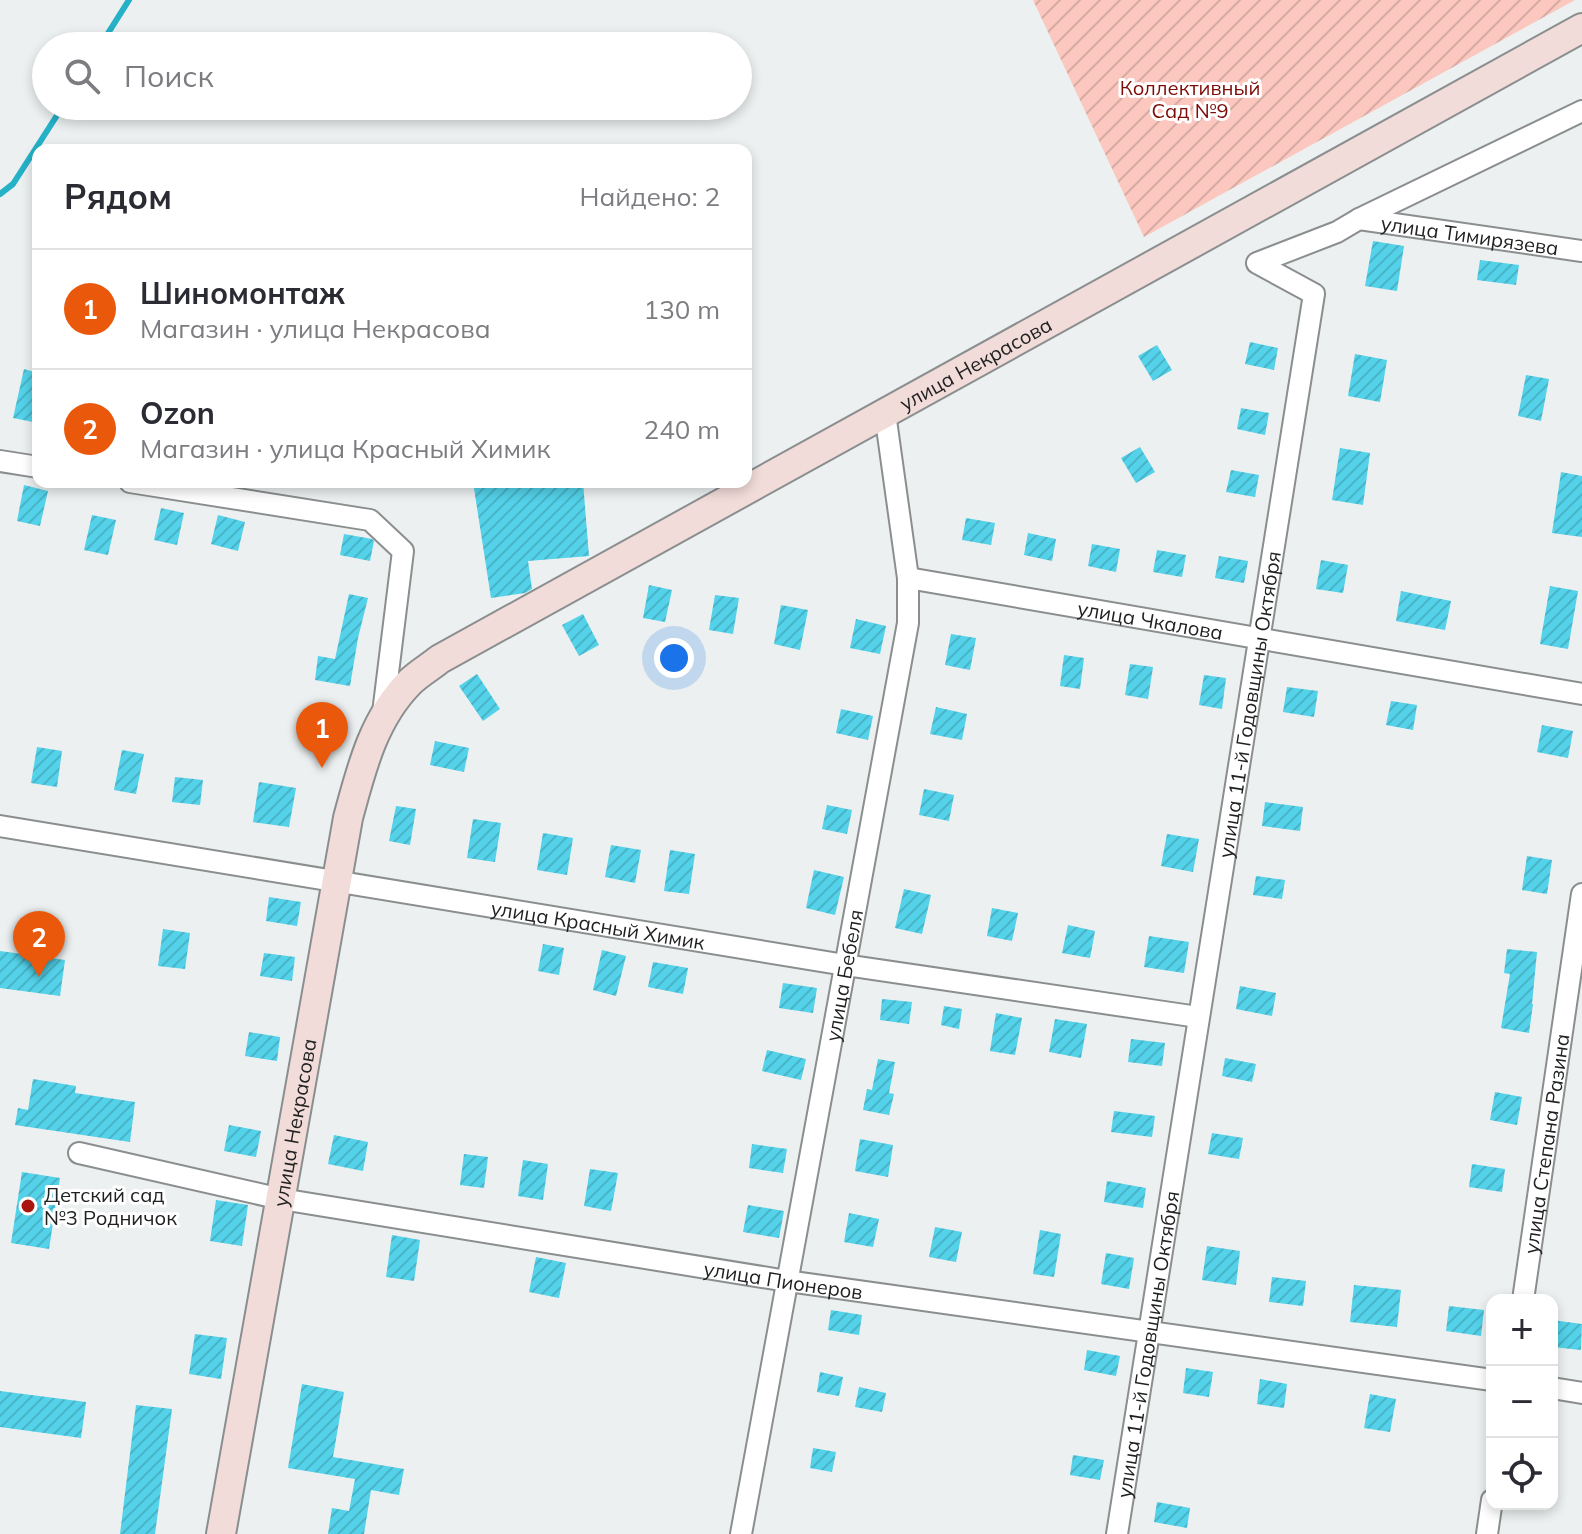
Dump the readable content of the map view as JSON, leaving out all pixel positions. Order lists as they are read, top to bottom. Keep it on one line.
{"streets":{"street":["улица Тимирязева","улица Некрасова","улица Чкалова","улица 11-й Годовщины Октября","улица Красный Химик","улица Бебеля","улица Степана Разина","улица Пионеров"]},"crossings":[["улица Тимирязева","улица 11-й Годовщины Октября"],["улица Некрасова","улица Красный Химик"],["улица Некрасова","улица Бебеля"],["улица Некрасова","улица Пионеров"],["улица Чкалова","улица 11-й Годовщины Октября"],["улица Чкалова","улица Бебеля"],["улица 11-й Годовщины Октября","улица Красный Химик"],["улица 11-й Годовщины Октября","улица Пионеров"],["улица Красный Химик","улица Бебеля"],["улица Бебеля","улица Пионеров"]],"parks":["Коллективный Сад №9"],"places":["Детский сад №3 Родничок"],"page":{"search":"Поиск","heading":["Рядом","Найдено: 2"],"list":[{"mark":"1","name":"Шиномонтаж","note":"Магазин · улица Некрасова","value":"130 m"},{"mark":"2","name":"Ozon","note":"Магазин · улица Красный Химик","value":"240 m"}],"pins":["1","2"],"map_buttons":["+","−"]}}
